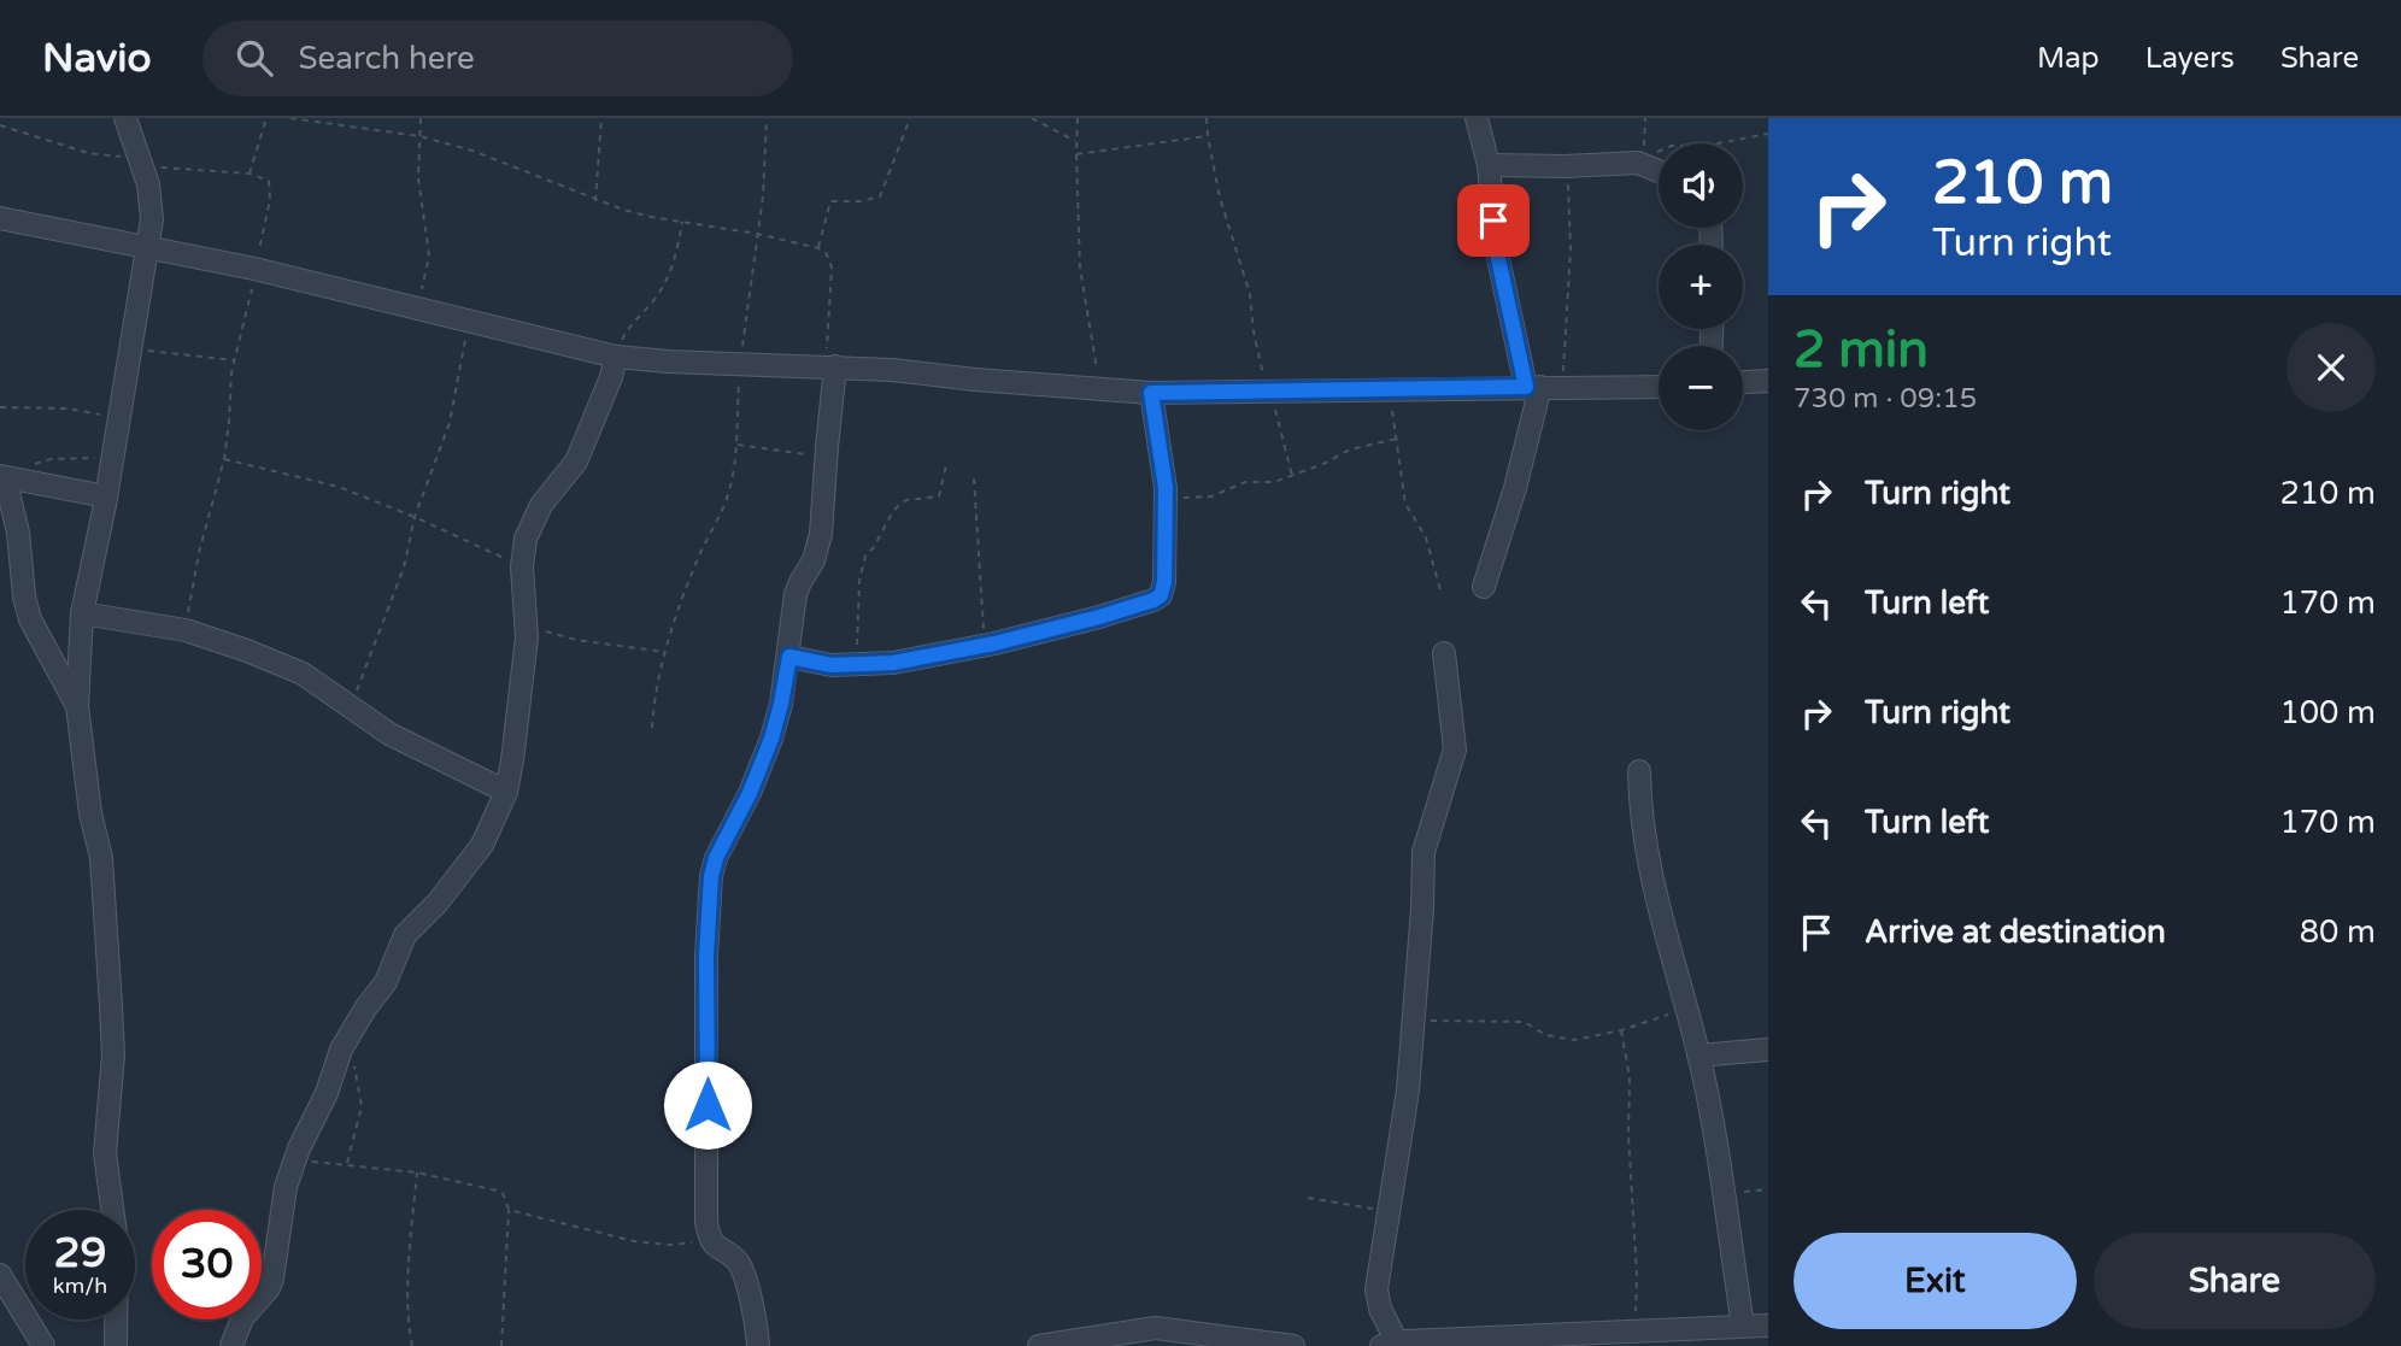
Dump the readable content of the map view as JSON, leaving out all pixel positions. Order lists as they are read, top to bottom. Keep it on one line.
{"page":{"header":"Navio","search":"Search here","nav":["Map","Layers","Share"],"turn":["210 m","Turn right"],"map_buttons":["+","−"],"heading":["2 min","730 m · 09:15"],"list":[{"name":"Turn right","value":"210 m"},{"name":"Turn left","value":"170 m"},{"name":"Turn right","value":"100 m"},{"name":"Turn left","value":"170 m"},{"name":"Arrive at destination","value":"80 m"}],"speed":"29 km/h","limit":"30","buttons":["Exit","Share"]}}
